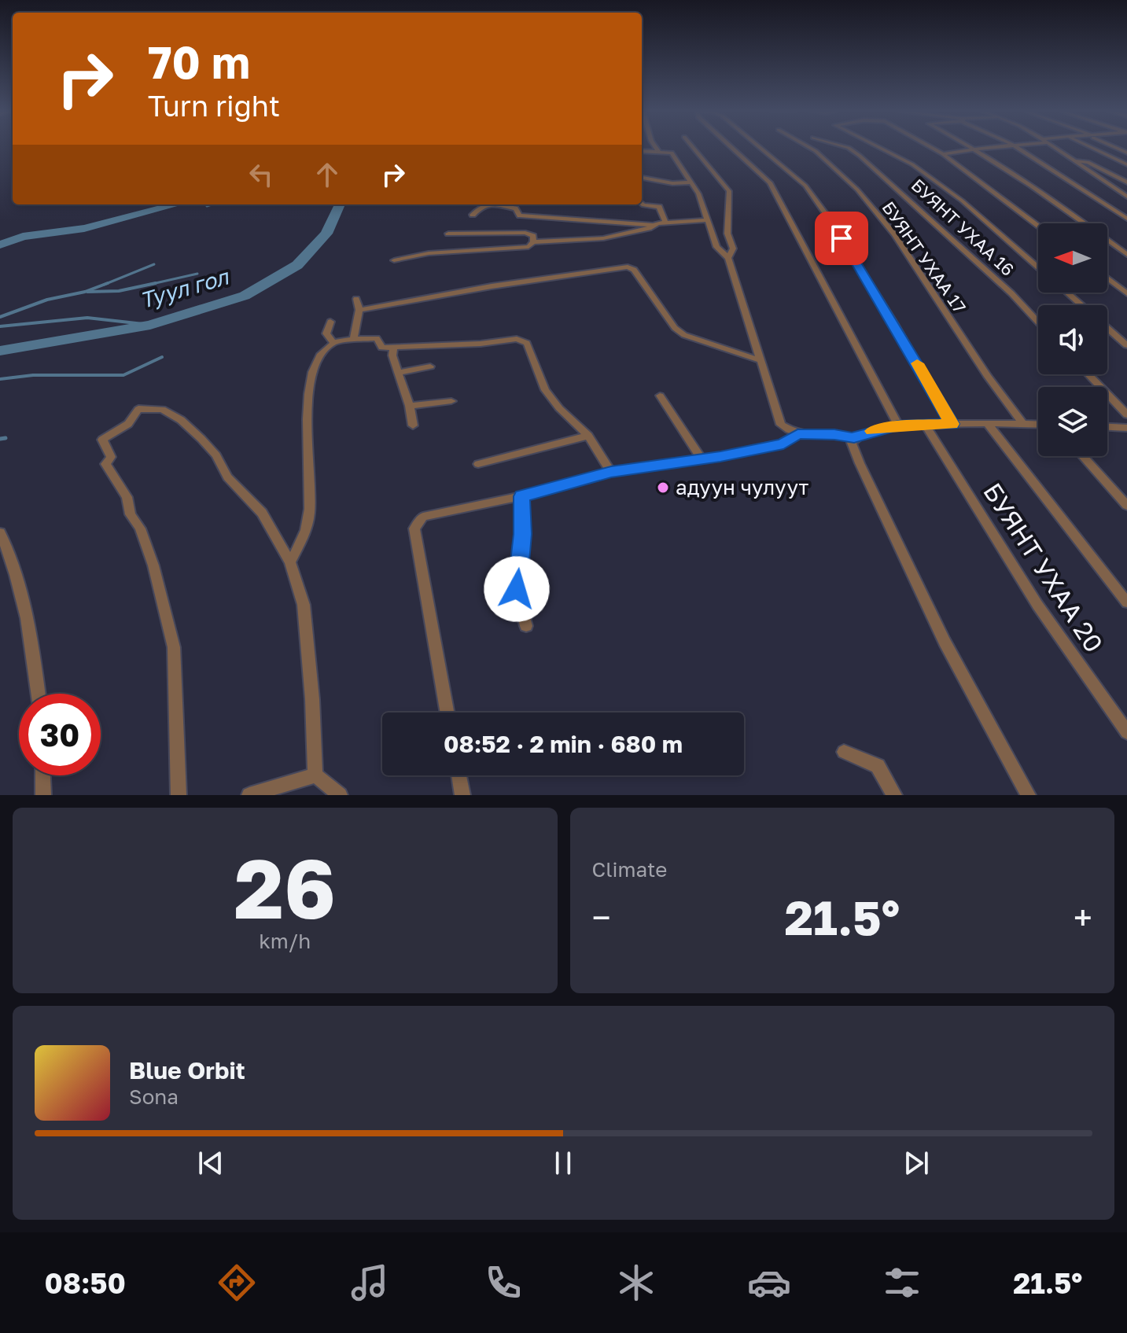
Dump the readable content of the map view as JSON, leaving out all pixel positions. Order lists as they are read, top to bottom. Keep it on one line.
{"streets":{"street":["БУЯНТ УХАА 16","БУЯНТ УХАА 17","БУЯНТ УХАА 20"]},"water":["Туул гол"],"places":["адуун чулуут"],"north":"left","page":{"turn":["70 m","Turn right"],"limit":"30","trip":"08:52 · 2 min · 680 m","tile":[["26","km/h"],"Climate"],"heat":["−","21.5°","+"],"song":["Blue Orbit","Sona"],"tabs":["08:50","21.5°"]}}
